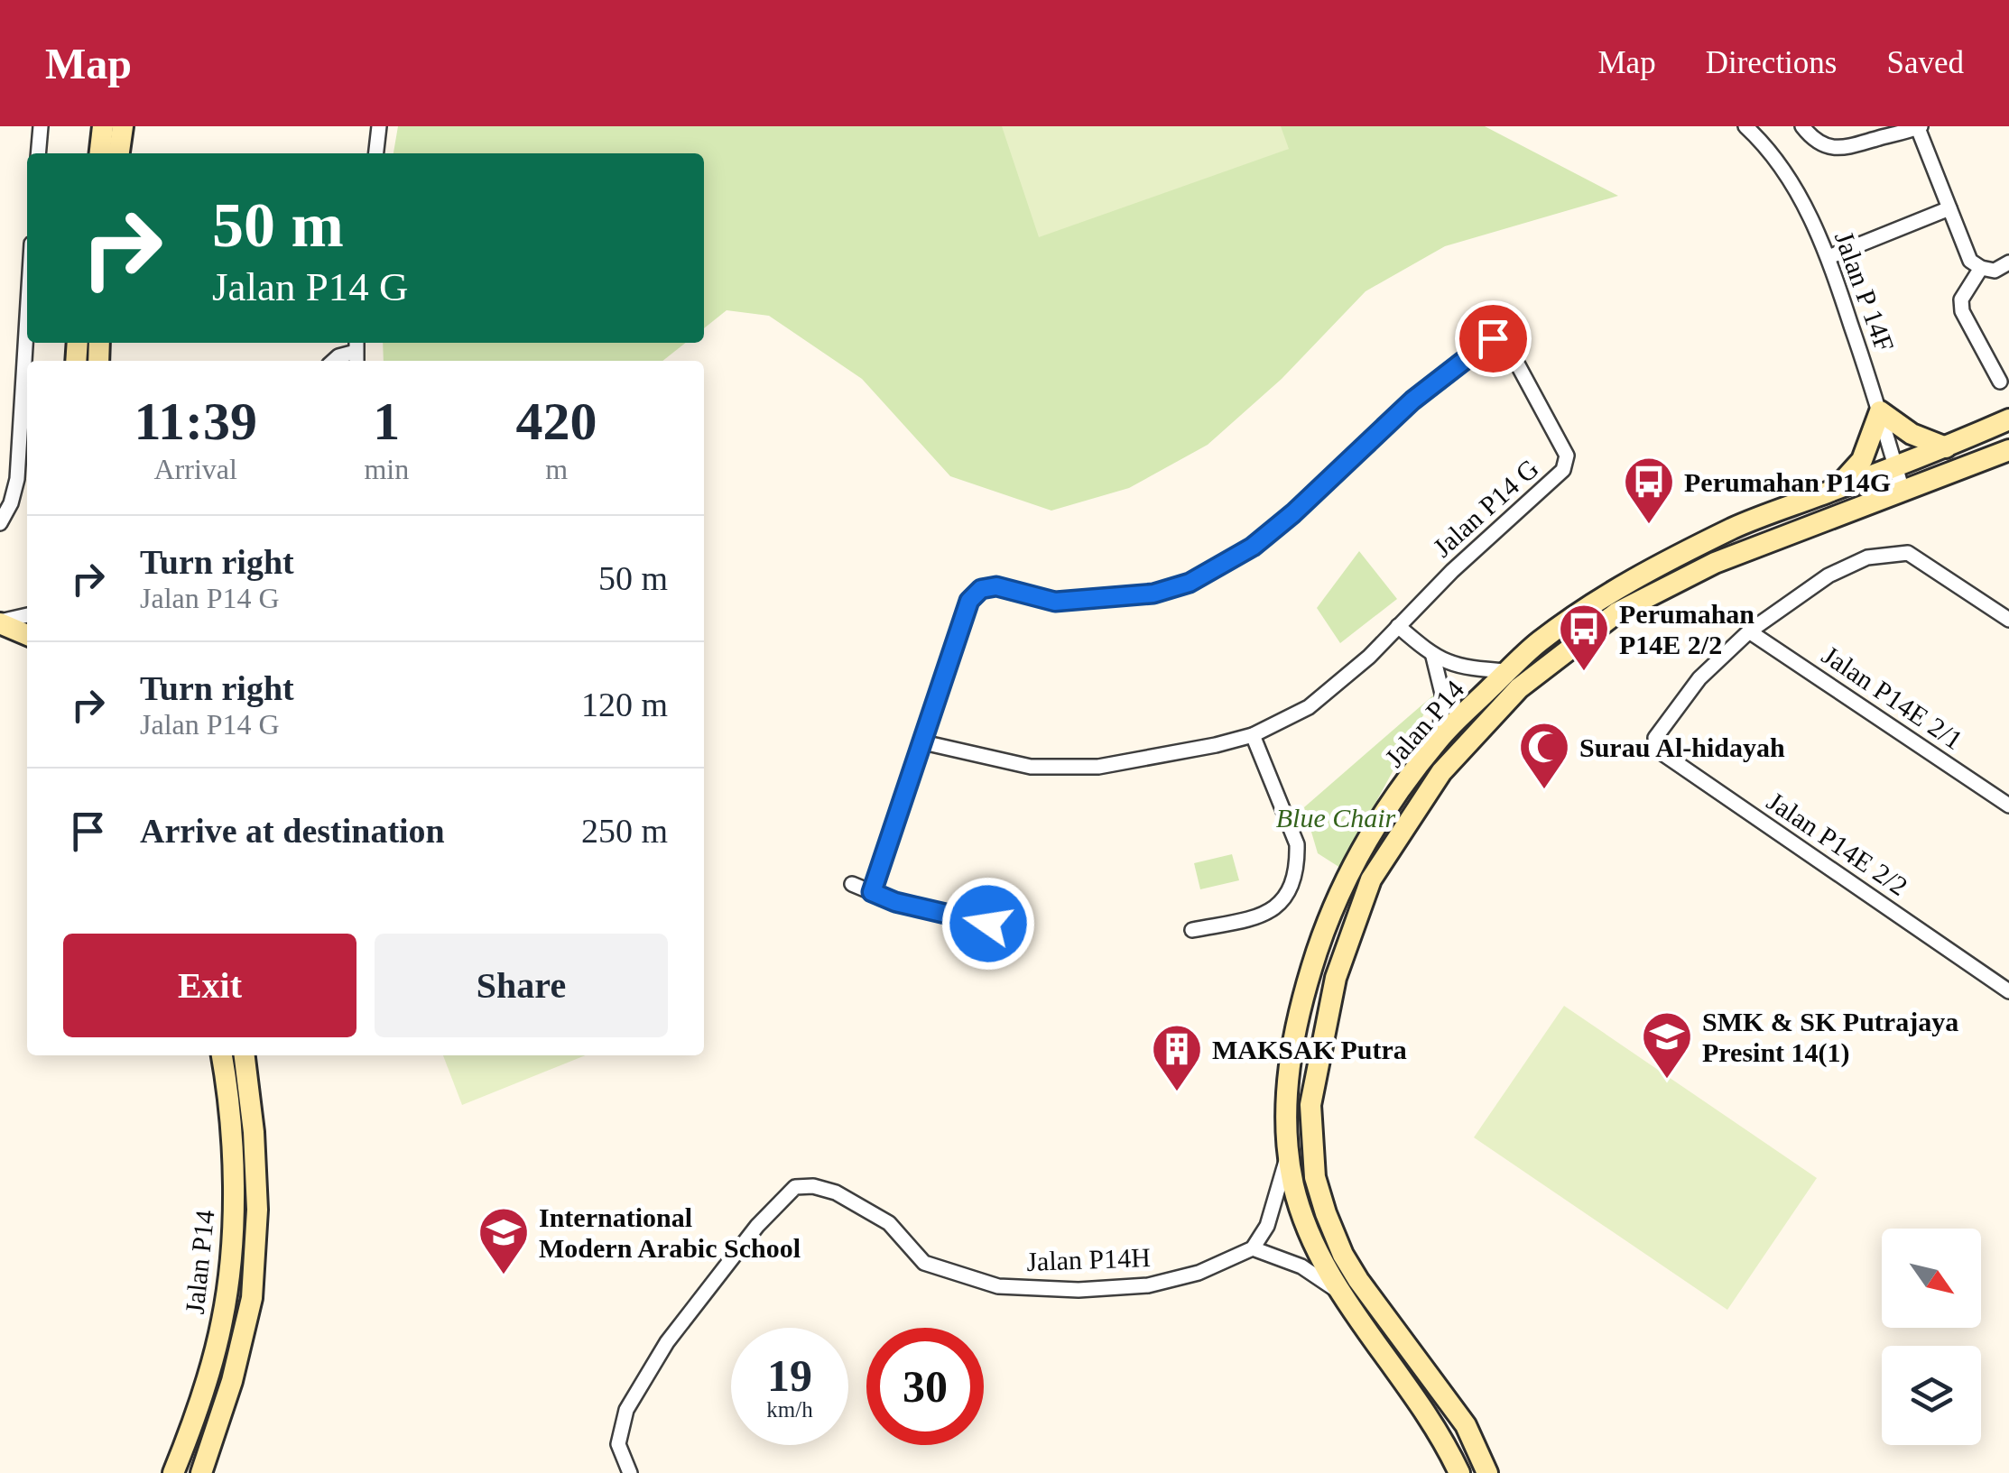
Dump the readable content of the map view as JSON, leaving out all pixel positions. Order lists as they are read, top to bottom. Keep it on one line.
{"streets":{"main road":["Jalan P14"],"street":["Jalan P 14F","Jalan P14 G","Jalan P14E 2/1","Jalan P14E 2/2","Jalan P14H"]},"crossings":[["Jalan P 14F","Jalan P14"],["Jalan P14E 2/1","Jalan P14E 2/2"]],"parks":["Blue Chair"],"places":{"bus stop":["Perumahan P14G","Perumahan P14E 2/2"],"mosque":["Surau Al-hidayah"],"school or university":["SMK & SK Putrajaya Presint 14(1)","International Modern Arabic School"],"building":["MAKSAK Putra"]},"north":"bottom right","page":{"header":"Map","nav":["Map","Directions","Saved"],"turn":["50 m","Jalan P14 G"],"eta":["11:39","Arrival","1","min","420","m"],"list":[{"name":"Turn right","note":"Jalan P14 G","value":"50 m"},{"name":"Turn right","note":"Jalan P14 G","value":"120 m"},{"name":"Arrive at destination","value":"250 m"}],"buttons":["Exit","Share"],"speed":"19 km/h","limit":"30"}}
